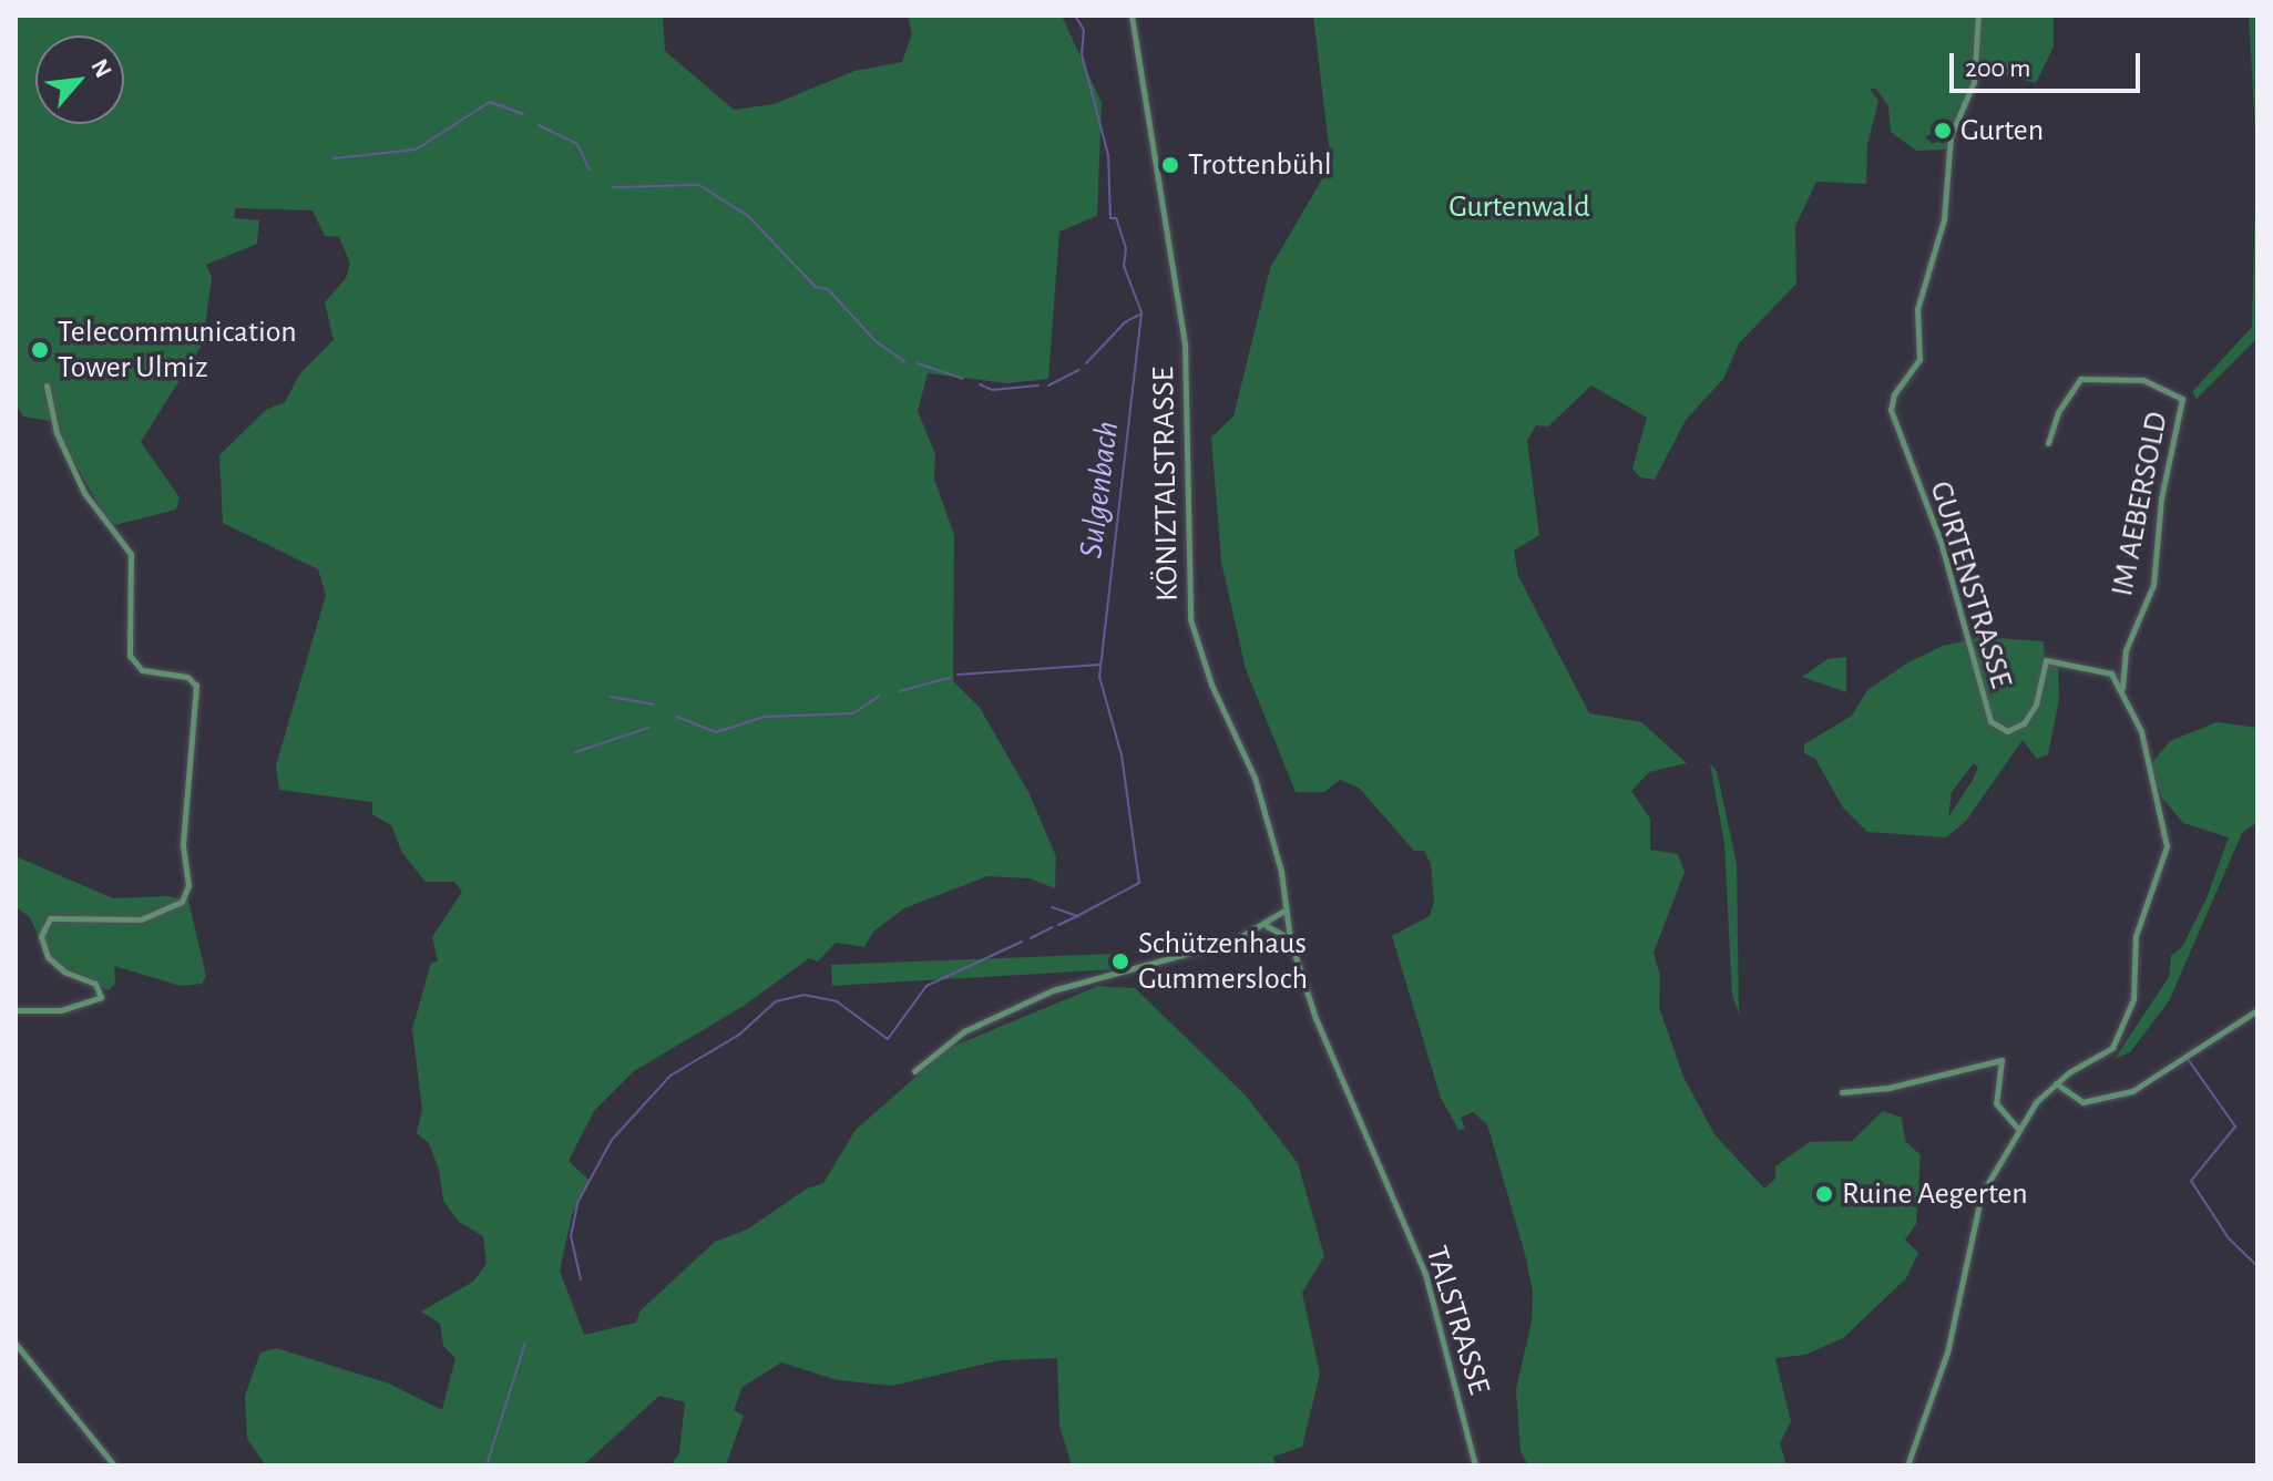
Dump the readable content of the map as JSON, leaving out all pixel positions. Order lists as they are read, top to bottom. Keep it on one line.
{"streets":{"street":["KÖNIZTALSTRASSE","IM AEBERSOLD","GURTENSTRASSE","TALSTRASSE"]},"crossings":[["KÖNIZTALSTRASSE","TALSTRASSE"],["IM AEBERSOLD","GURTENSTRASSE"]],"water":["Sulgenbach"],"parks":["Gurtenwald"],"places":["Gurten","Trottenbühl","Telecommunication Tower Ulmiz","Schützenhaus Gummersloch","Ruine Aegerten"],"scale_bar":"200 m","north":"top right"}
